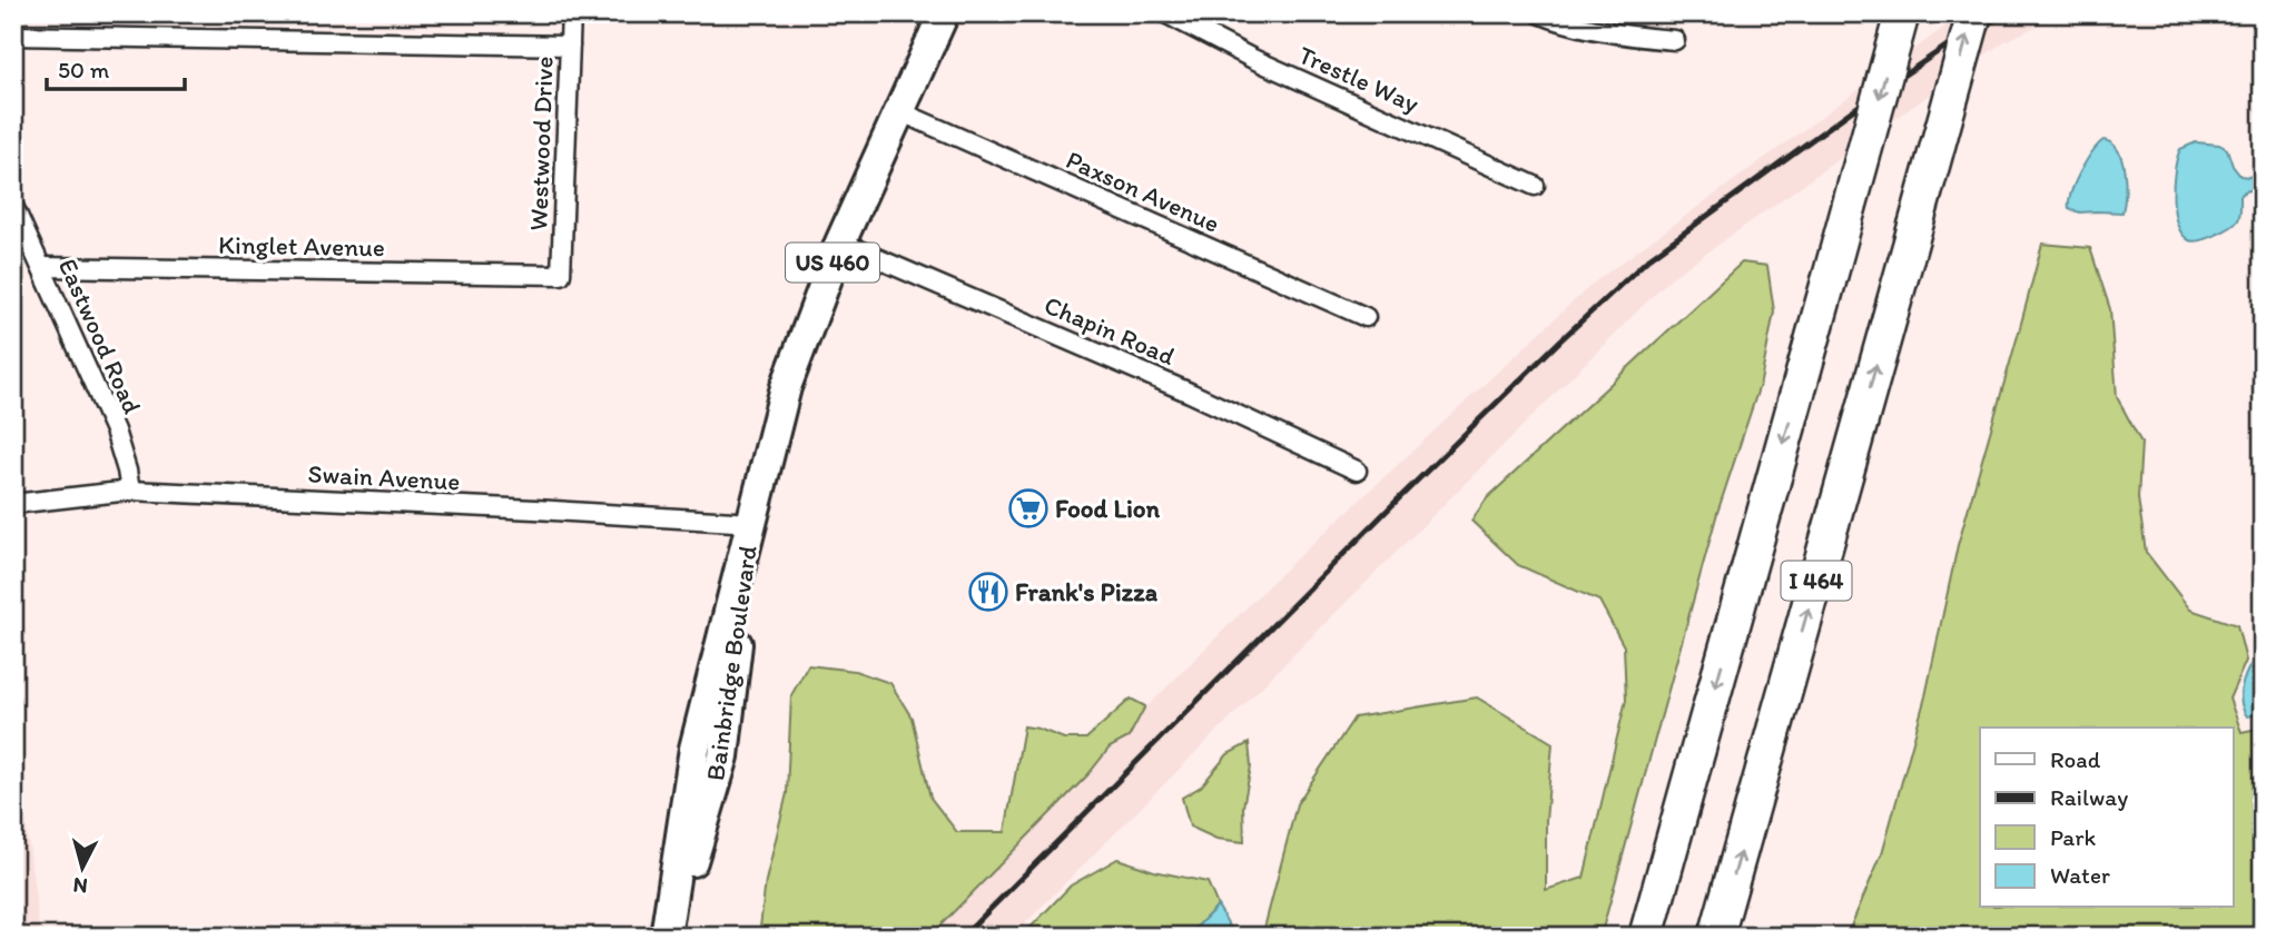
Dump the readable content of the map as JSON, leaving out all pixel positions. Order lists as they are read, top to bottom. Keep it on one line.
{"streets":{"highway":["I 464"],"main road":["US 460","Bainbridge Boulevard"],"street":["Trestle Way","Westwood Drive","Paxson Avenue","Kinglet Avenue","Chapin Road","Eastwood Road","Swain Avenue"]},"crossings":[["Westwood Drive","Kinglet Avenue"],["Paxson Avenue","Bainbridge Boulevard"],["Kinglet Avenue","Eastwood Road"],["Chapin Road","Bainbridge Boulevard"],["Eastwood Road","Swain Avenue"],["Swain Avenue","Bainbridge Boulevard"]],"places":{"supermarket":["Food Lion"],"restaurant":["Frank's Pizza"]},"legend":["Road","Railway","Park","Water"],"scale_bar":"50 m","north":"bottom"}
